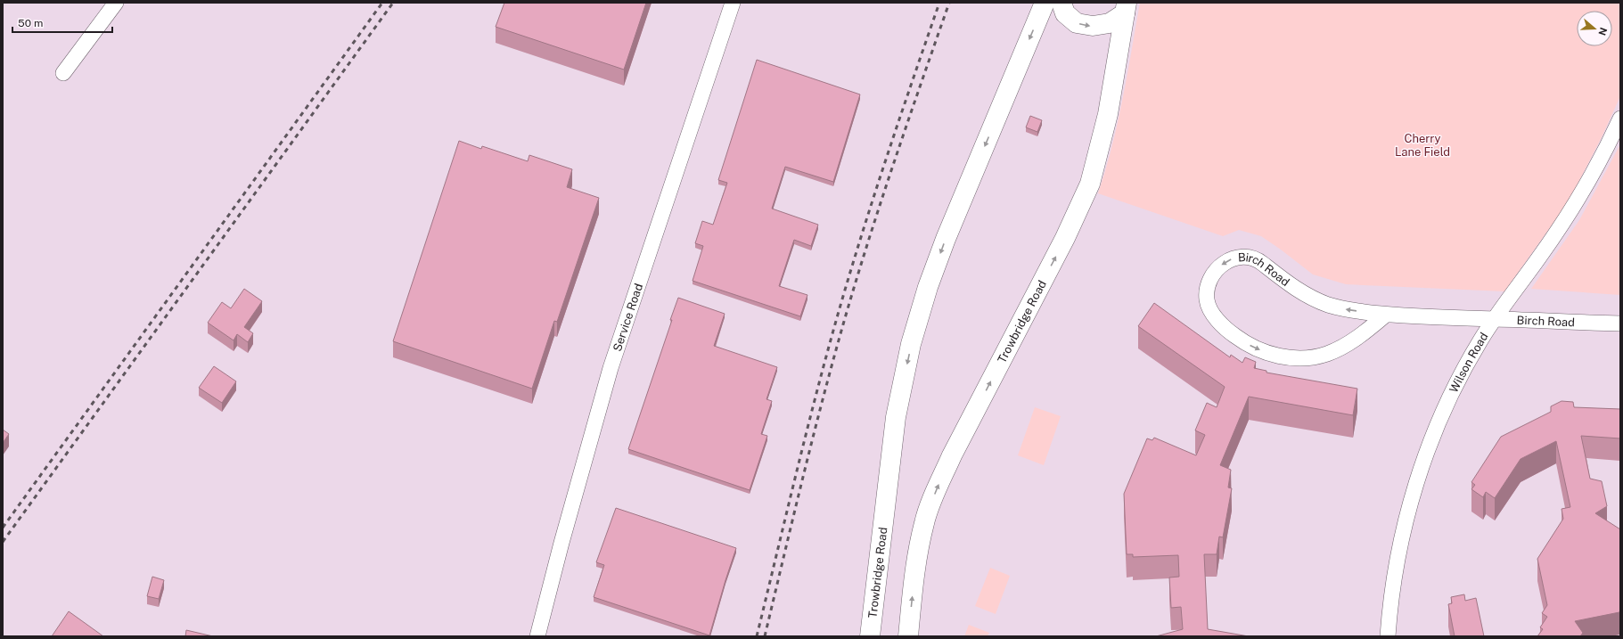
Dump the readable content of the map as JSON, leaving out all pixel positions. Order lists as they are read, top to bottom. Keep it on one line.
{"streets":{"street":["Birch Road","Service Road","Trowbridge Road","Wilson Road"]},"crossings":[["Birch Road","Wilson Road"]],"parks":["Cherry Lane Field"],"scale_bar":"50 m","north":"right"}
